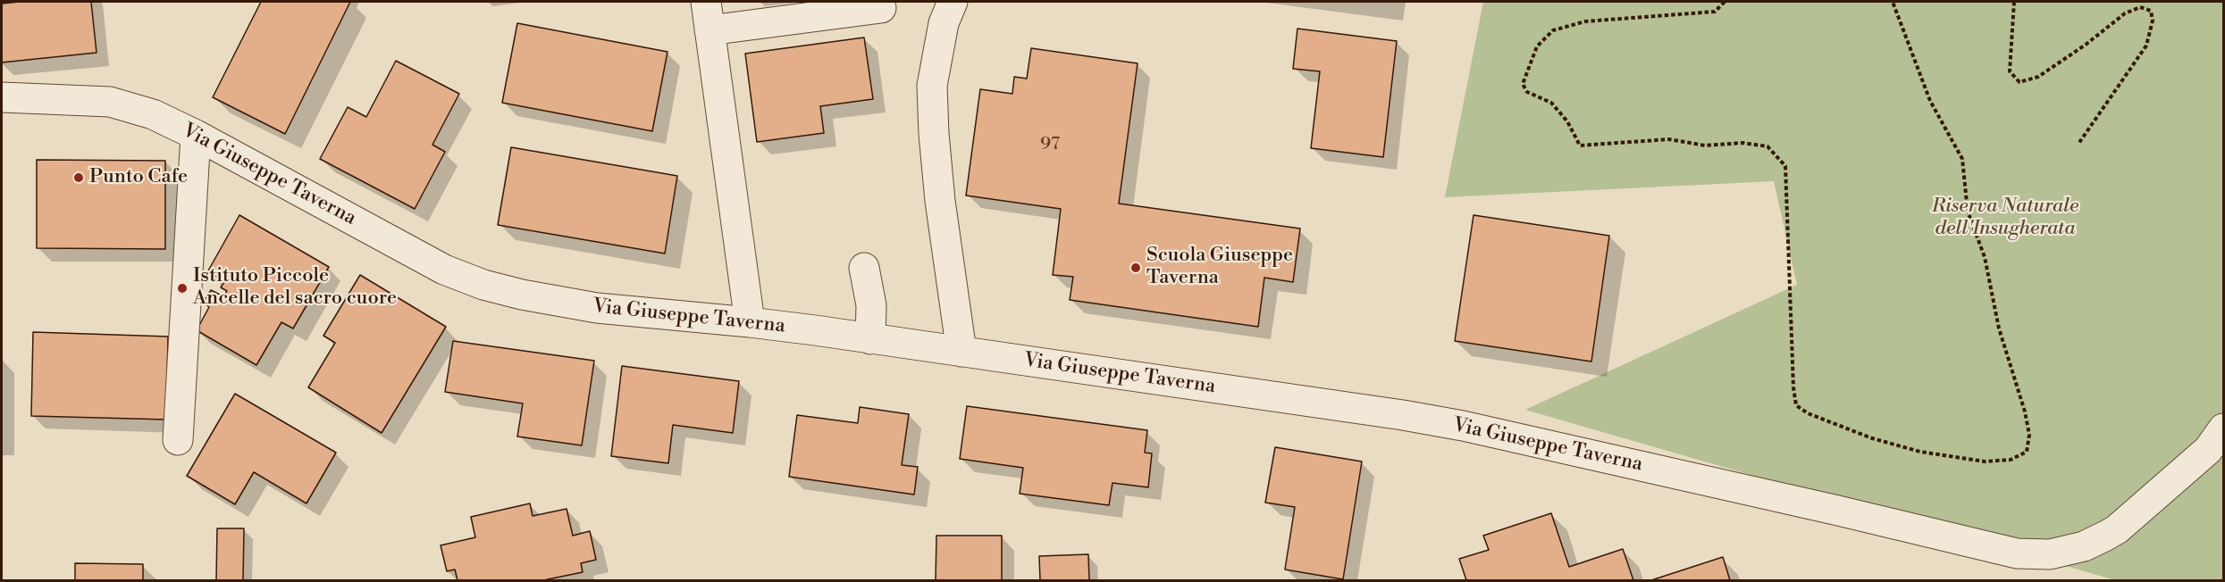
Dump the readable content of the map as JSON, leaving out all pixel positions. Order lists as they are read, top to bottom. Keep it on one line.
{"streets":{"street":["Via Giuseppe Taverna"]},"parks":["Riserva Naturale dell'Insugherata"],"places":["Punto Cafe","Scuola Giuseppe Taverna","Istituto Piccole Ancelle del sacro cuore"],"house_numbers":["97"]}
